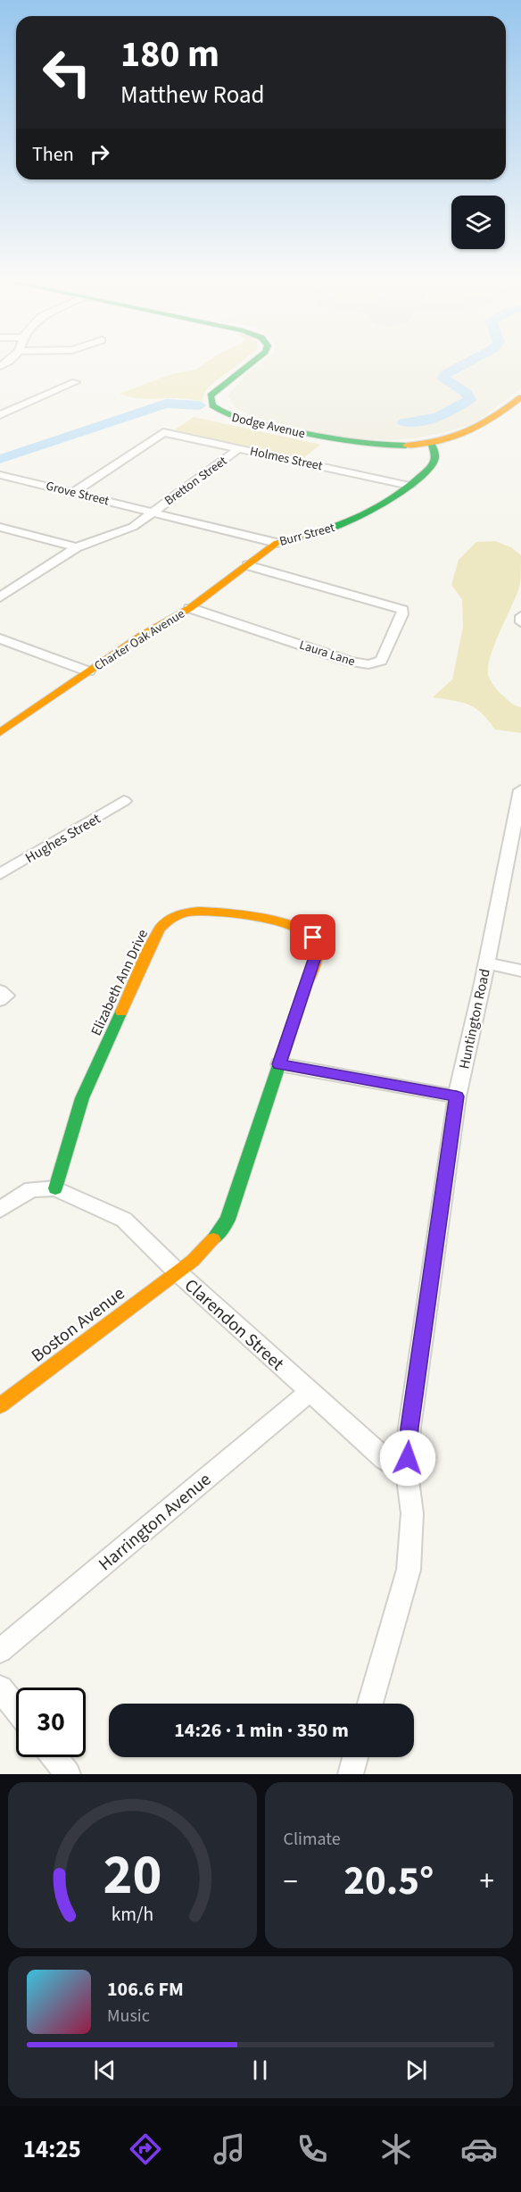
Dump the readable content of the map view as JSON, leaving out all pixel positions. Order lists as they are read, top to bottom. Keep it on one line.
{"streets":{"street":["Dodge Avenue","Holmes Street","Bretton Street","Grove Street","Burr Street","Charter Oak Avenue","Laura Lane","Hughes Street","Elizabeth Ann Drive","Huntington Road","Boston Avenue","Clarendon Street","Harrington Avenue"]},"crossings":[["Dodge Avenue","Burr Street"],["Holmes Street","Bretton Street"],["Holmes Street","Grove Street"],["Holmes Street","Burr Street"],["Bretton Street","Grove Street"],["Bretton Street","Burr Street"],["Grove Street","Burr Street"],["Burr Street","Charter Oak Avenue"],["Charter Oak Avenue","Laura Lane"],["Elizabeth Ann Drive","Boston Avenue"],["Elizabeth Ann Drive","Clarendon Street"],["Huntington Road","Clarendon Street"],["Boston Avenue","Clarendon Street"],["Clarendon Street","Harrington Avenue"]],"page":{"turn":["180 m","Matthew Road"],"then":"Then","limit":"30","trip":"14:26 · 1 min · 350 m","tile":"Climate","heat":["−","20.5°","+"],"song":["106.6 FM","Music"],"tabs":"14:25","gauge":["20","km/h"]}}
